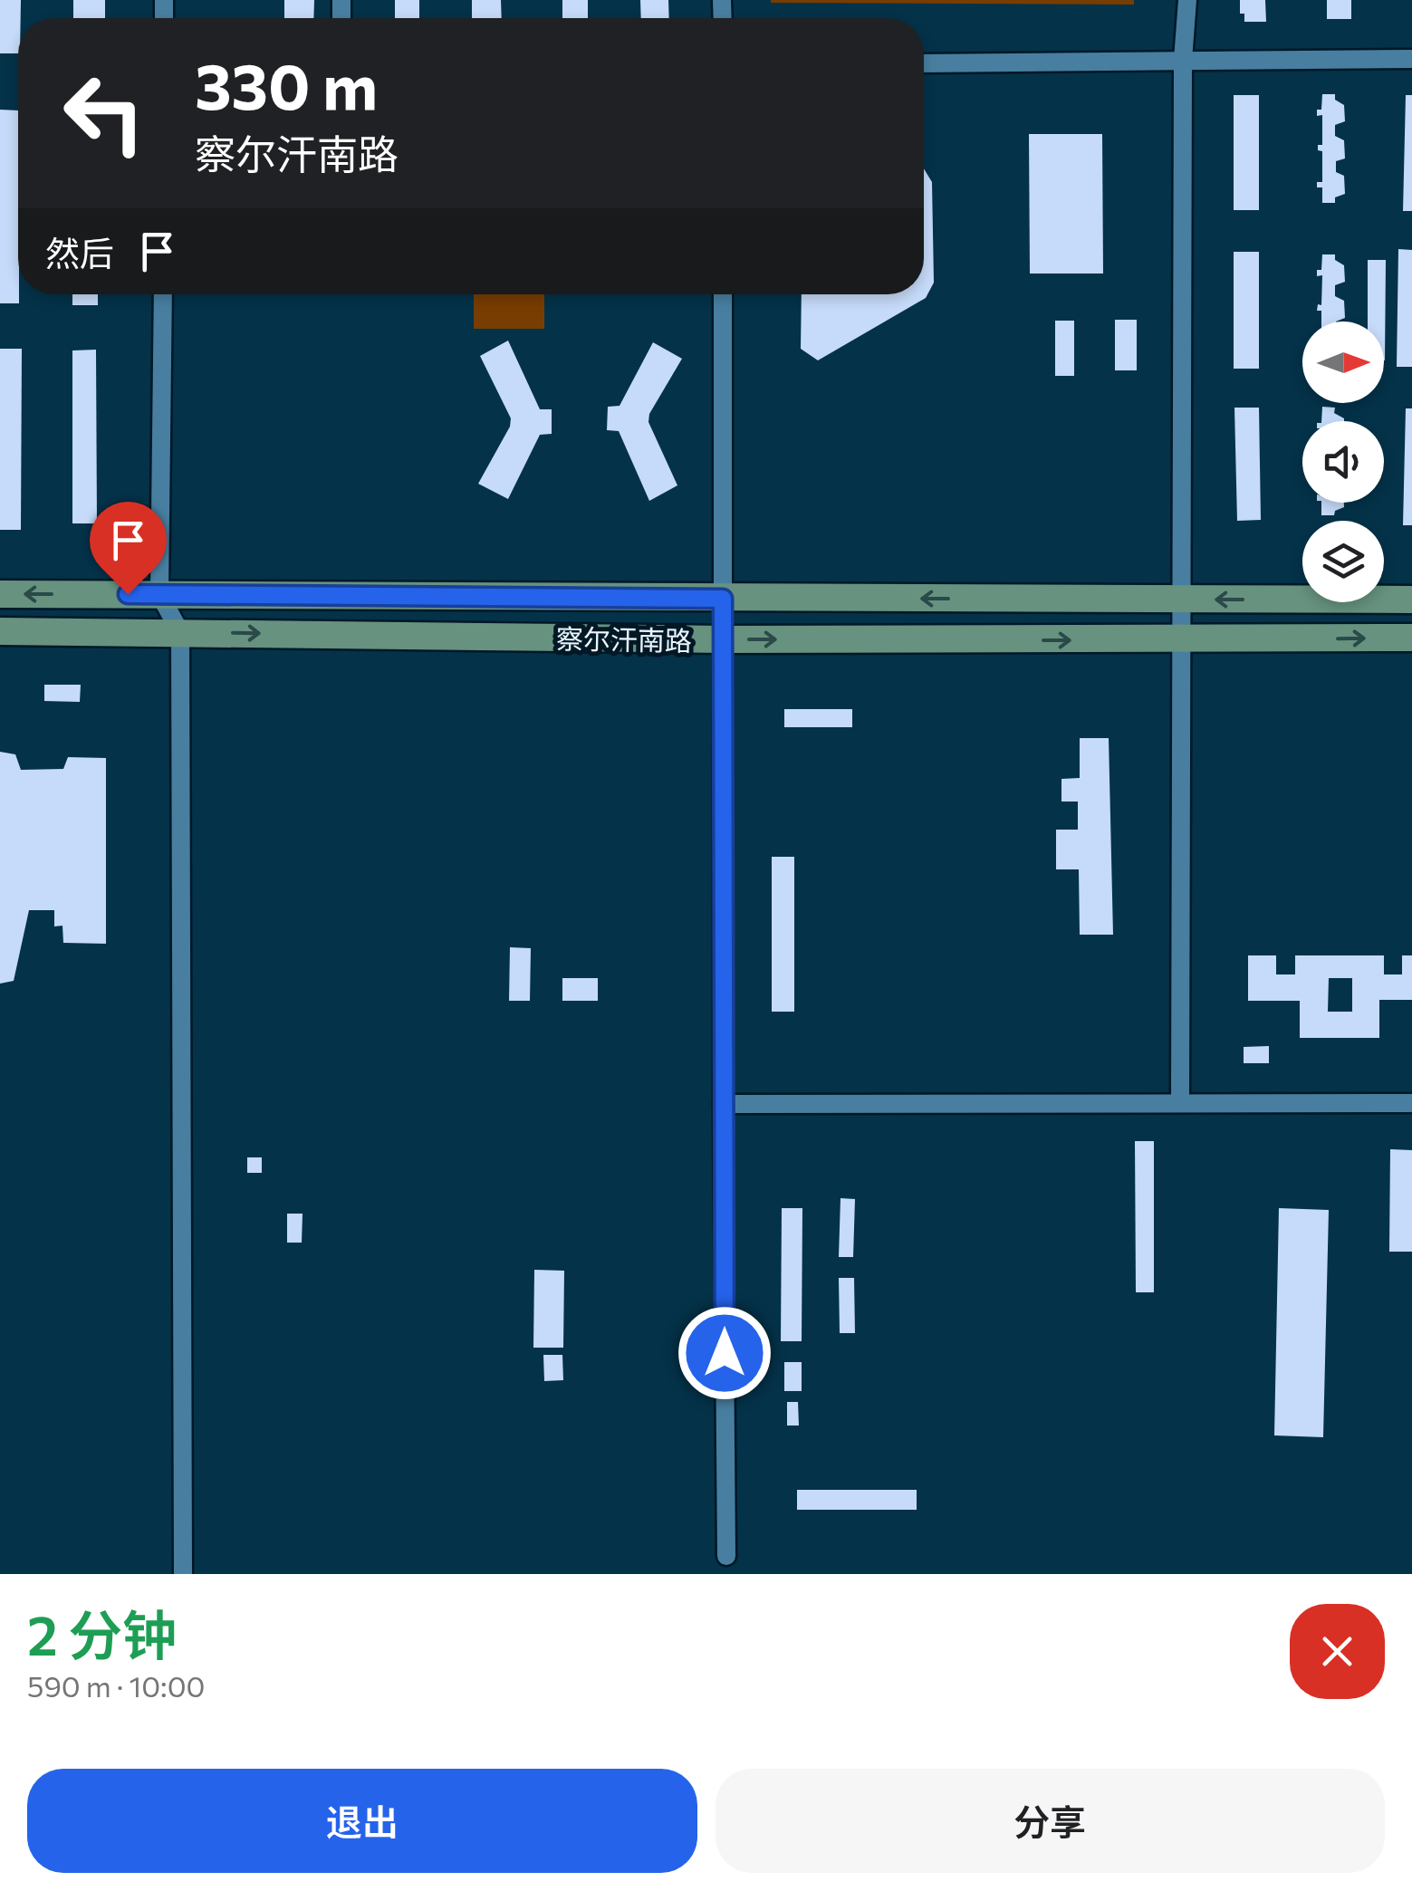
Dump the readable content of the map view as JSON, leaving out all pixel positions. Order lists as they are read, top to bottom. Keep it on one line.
{"streets":{"main road":["察尔汗南路"]},"north":"right","page":{"turn":["330 m","察尔汗南路"],"then":"然后","heading":["2 分钟","590 m · 10:00"],"buttons":["退出","分享"]}}
